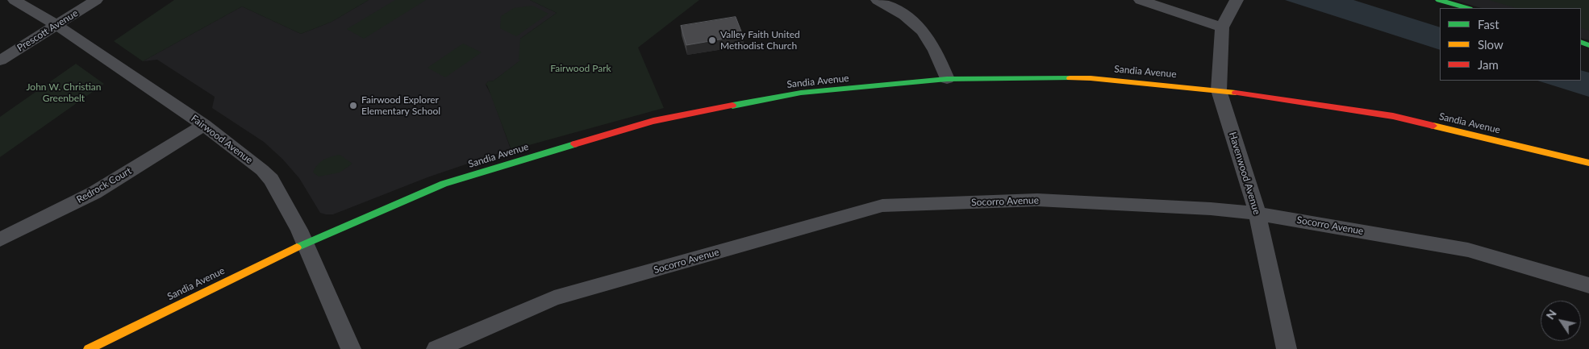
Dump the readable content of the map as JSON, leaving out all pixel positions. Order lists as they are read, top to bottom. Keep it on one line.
{"streets":{"street":["Prescott Avenue","Sandia Avenue","Fairwood Avenue","Havenwood Avenue","Redrock Court","Socorro Avenue"]},"crossings":[["Prescott Avenue","Fairwood Avenue"],["Sandia Avenue","Fairwood Avenue"],["Sandia Avenue","Havenwood Avenue"],["Fairwood Avenue","Redrock Court"],["Havenwood Avenue","Socorro Avenue"]],"parks":["Fairwood Park","John W. Christian Greenbelt"],"places":["Valley Faith United Methodist Church","Fairwood Explorer Elementary School"],"legend":["Fast","Slow","Jam"],"north":"top left"}
